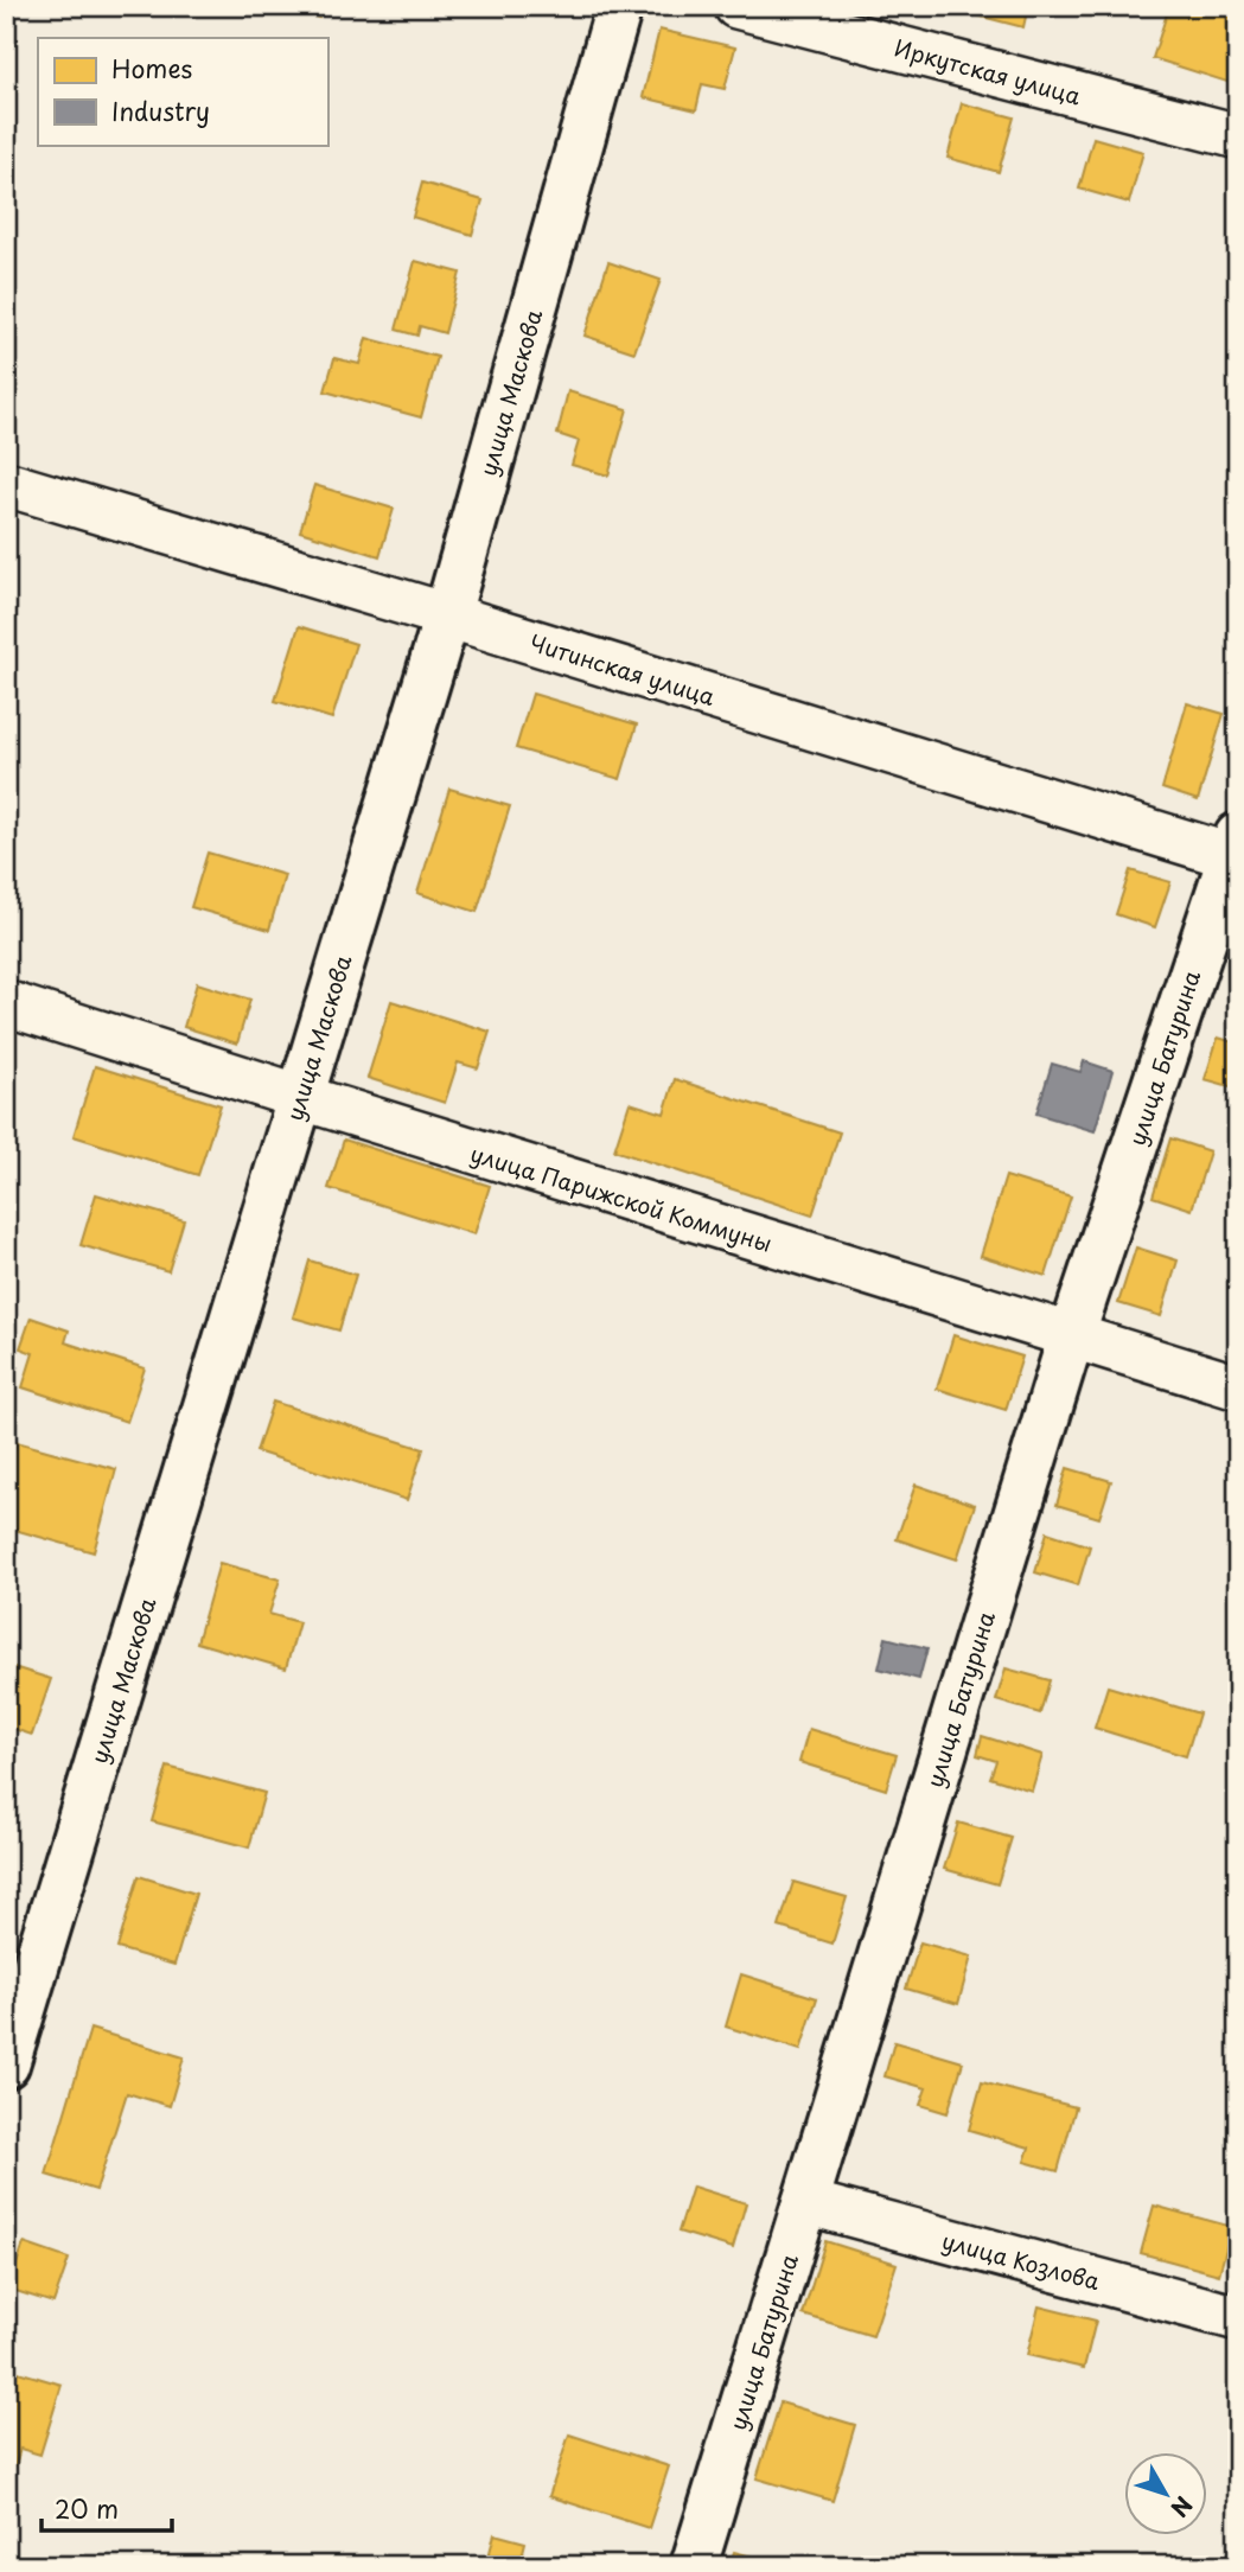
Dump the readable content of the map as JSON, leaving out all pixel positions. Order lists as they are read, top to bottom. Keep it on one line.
{"streets":{"street":["Иркутская улица","улица Маскова","Читинская улица","улица Батурина","улица Парижской Коммуны","улица Козлова"]},"crossings":[["улица Маскова","Читинская улица"],["улица Маскова","улица Парижской Коммуны"],["Читинская улица","улица Батурина"],["улица Батурина","улица Парижской Коммуны"],["улица Батурина","улица Козлова"]],"legend":["Homes","Industry"],"scale_bar":"20 m","north":"bottom right"}
